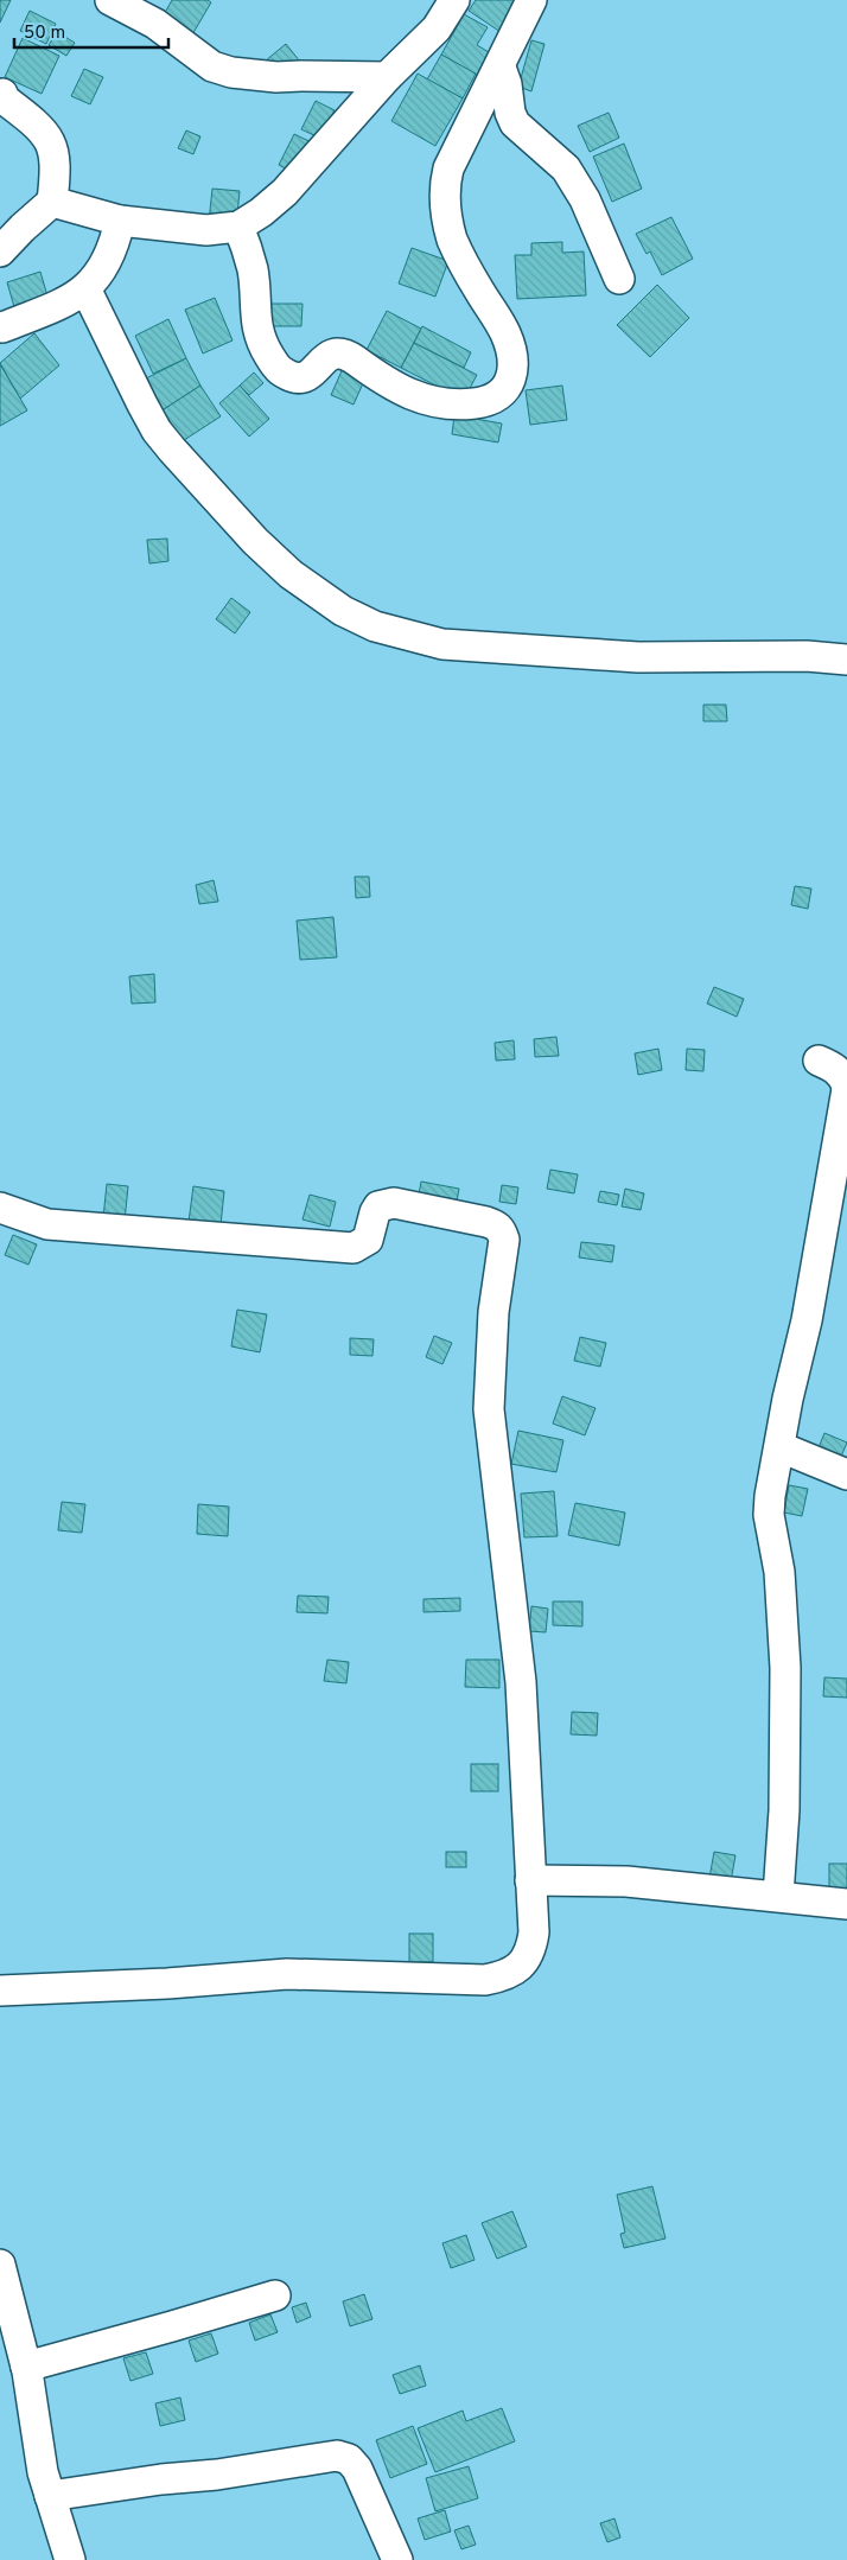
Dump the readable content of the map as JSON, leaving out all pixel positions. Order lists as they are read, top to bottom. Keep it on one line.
{"scale_bar":"50 m"}
